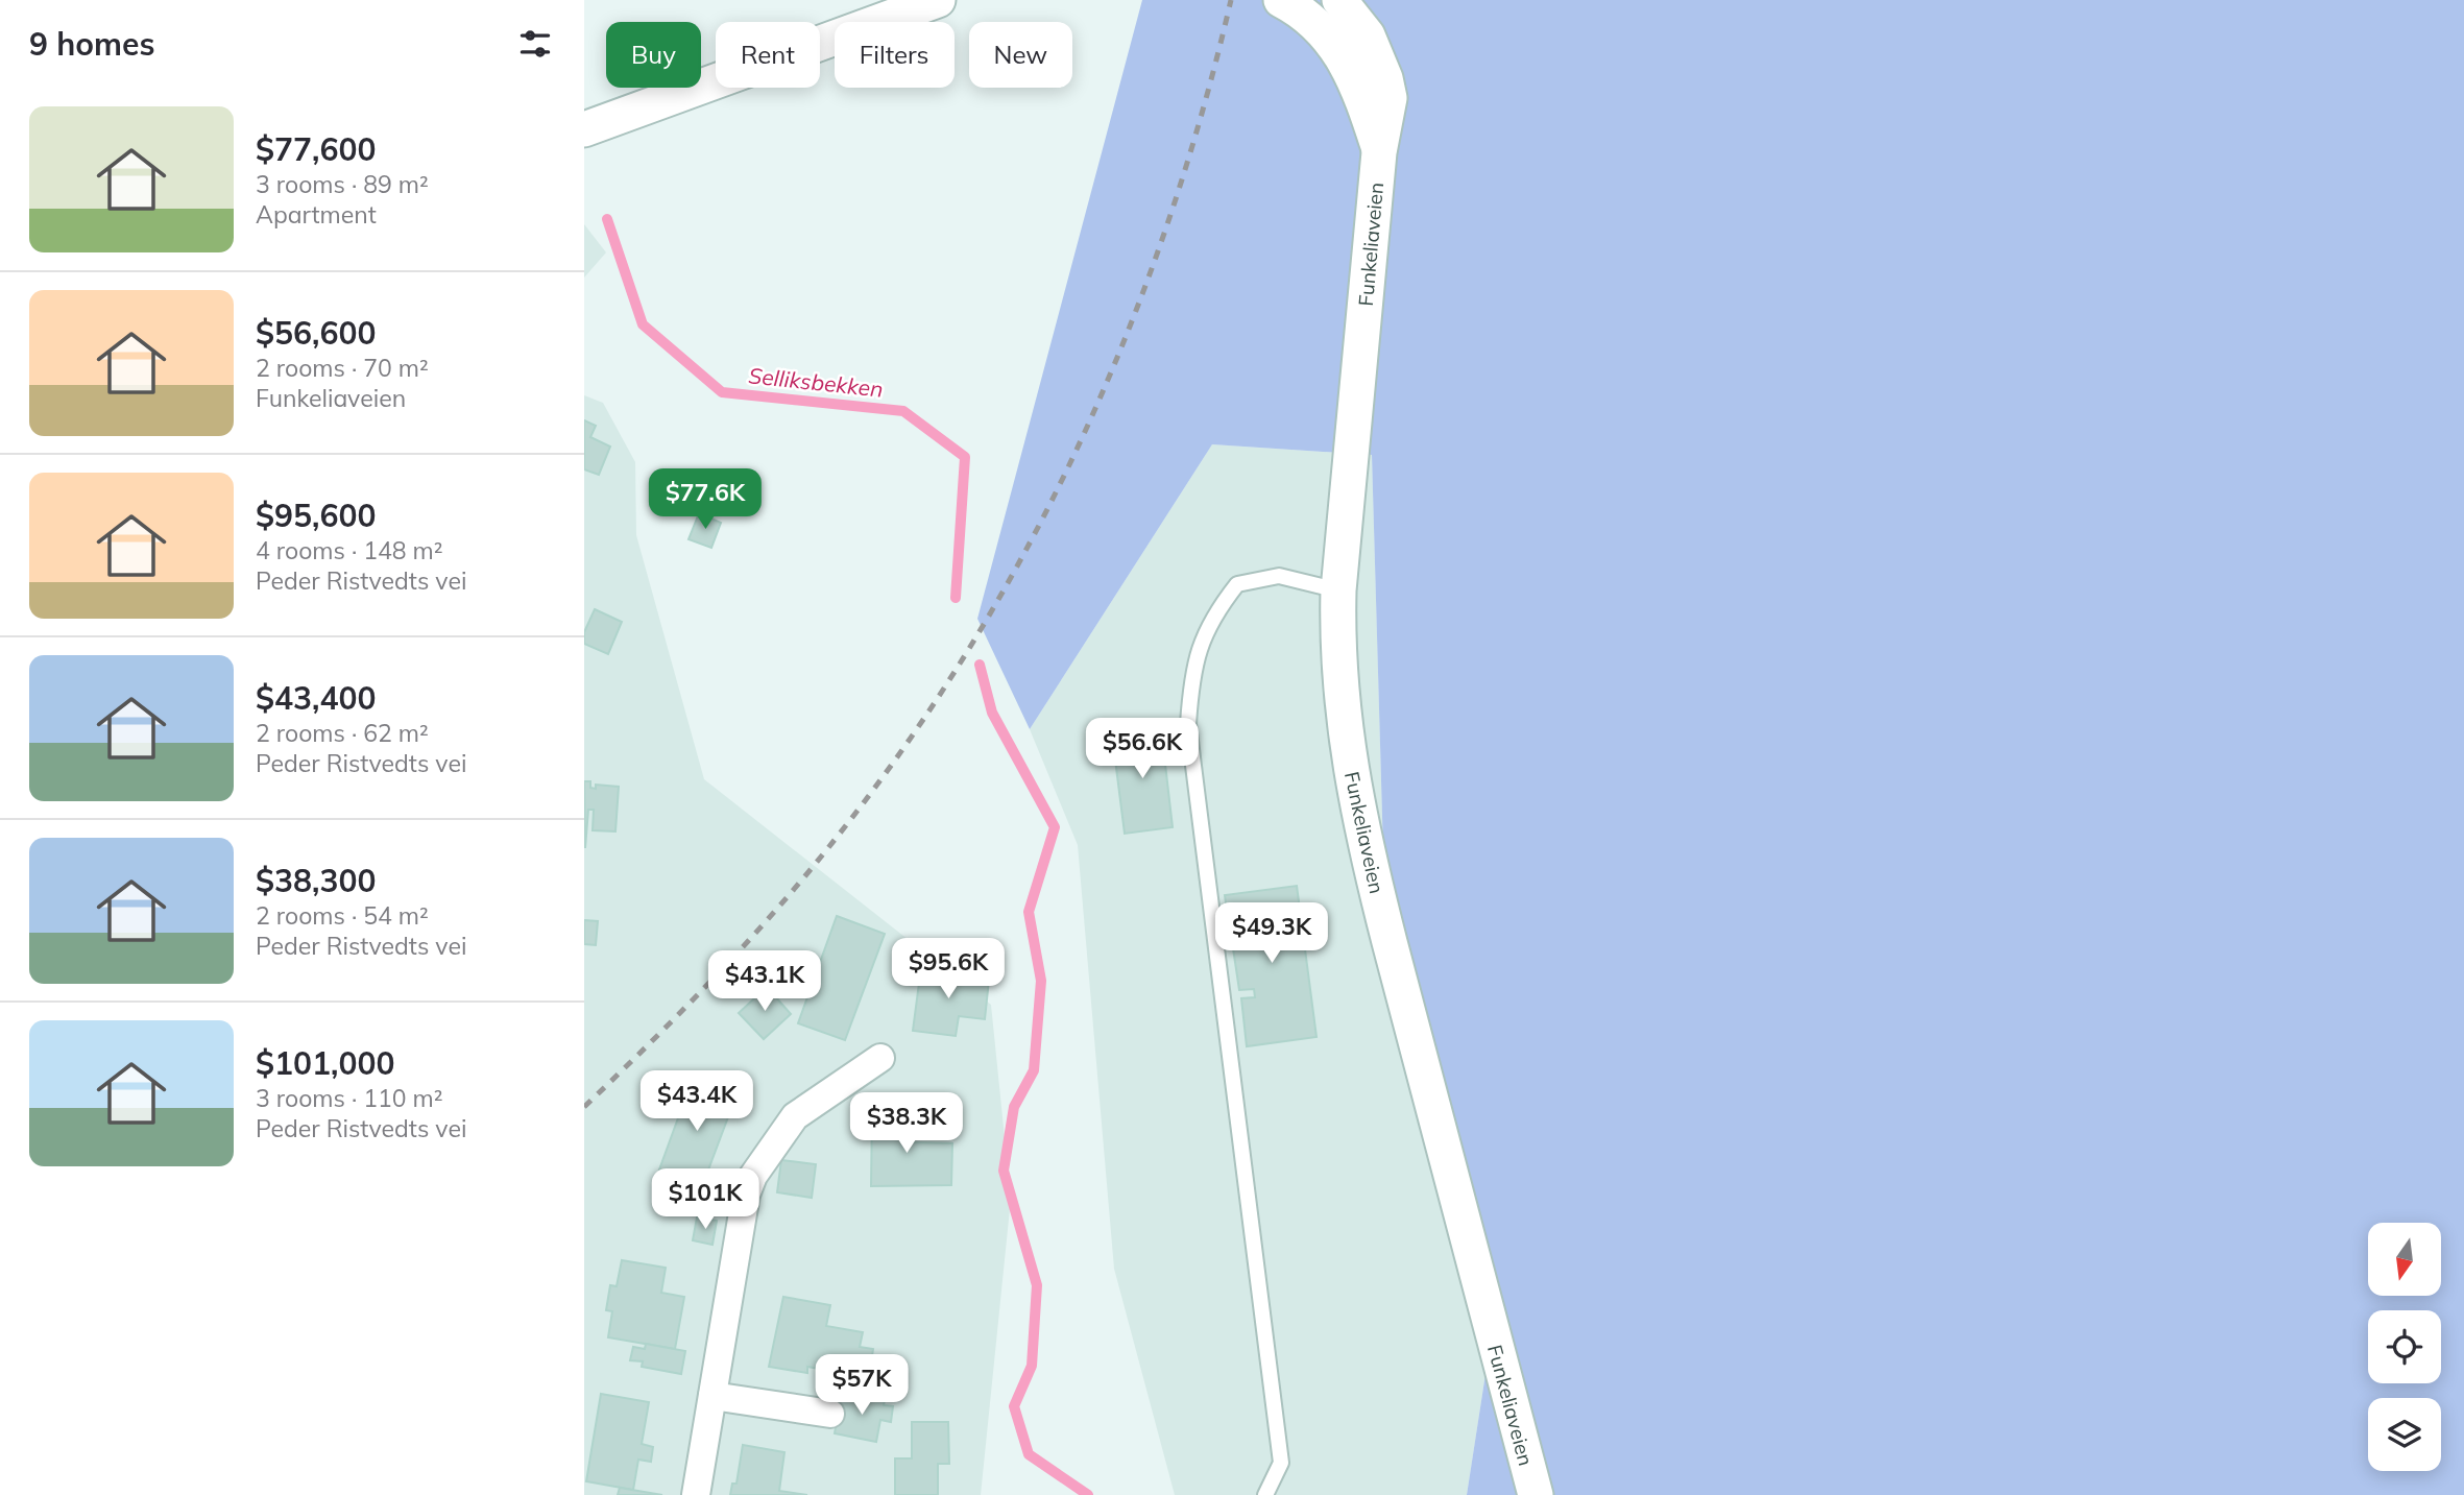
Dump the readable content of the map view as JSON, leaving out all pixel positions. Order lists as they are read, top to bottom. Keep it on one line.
{"streets":{"street":["Funkeliaveien"]},"water":["Selliksbekken"],"north":"bottom","page":{"heading":"9 homes","chip":["Buy","Rent","Filters","New"],"list":[{"name":"$77,600","note":"3 rooms · 89 m² · Apartment"},{"name":"$56,600","note":"2 rooms · 70 m² · Funkeliaveien"},{"name":"$95,600","note":"4 rooms · 148 m² · Peder Ristvedts vei"},{"name":"$43,400","note":"2 rooms · 62 m² · Peder Ristvedts vei"},{"name":"$38,300","note":"2 rooms · 54 m² · Peder Ristvedts vei"},{"name":"$101,000","note":"3 rooms · 110 m² · Peder Ristvedts vei"}],"price":["$77.6K","$56.6K","$49.3K","$95.6K","$43.1K","$43.4K","$38.3K","$101K","$57K"]}}
